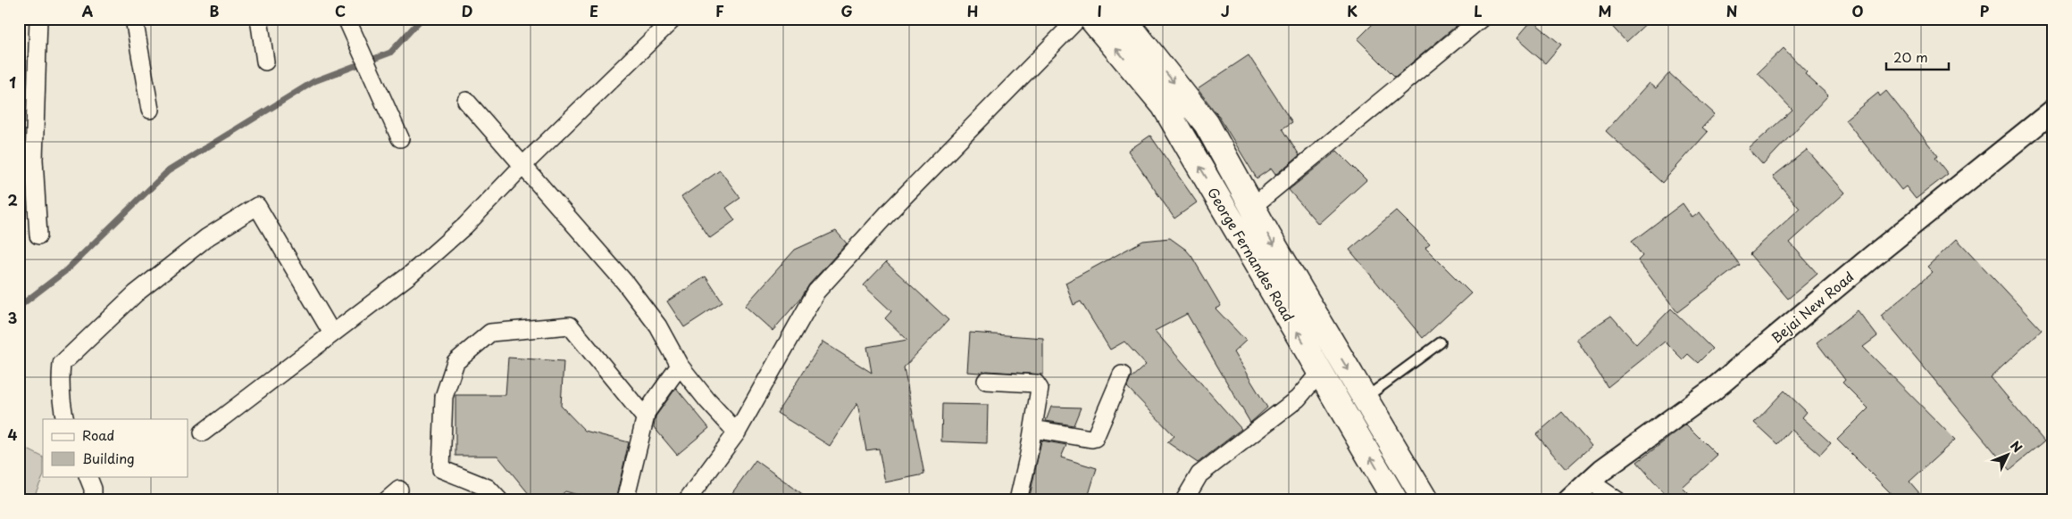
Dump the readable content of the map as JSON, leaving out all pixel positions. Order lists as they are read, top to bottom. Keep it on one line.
{"streets":{"main road":["George Fernandes Road"],"street":["Bejai New Road"]},"legend":["Road","Building"],"scale_bar":"20 m","north":"top right","grid":{"columns":["A","B","C","D","E","F","G","H","I","J","K","L","M","N","O","P"],"rows":["1","2","3","4"]}}
